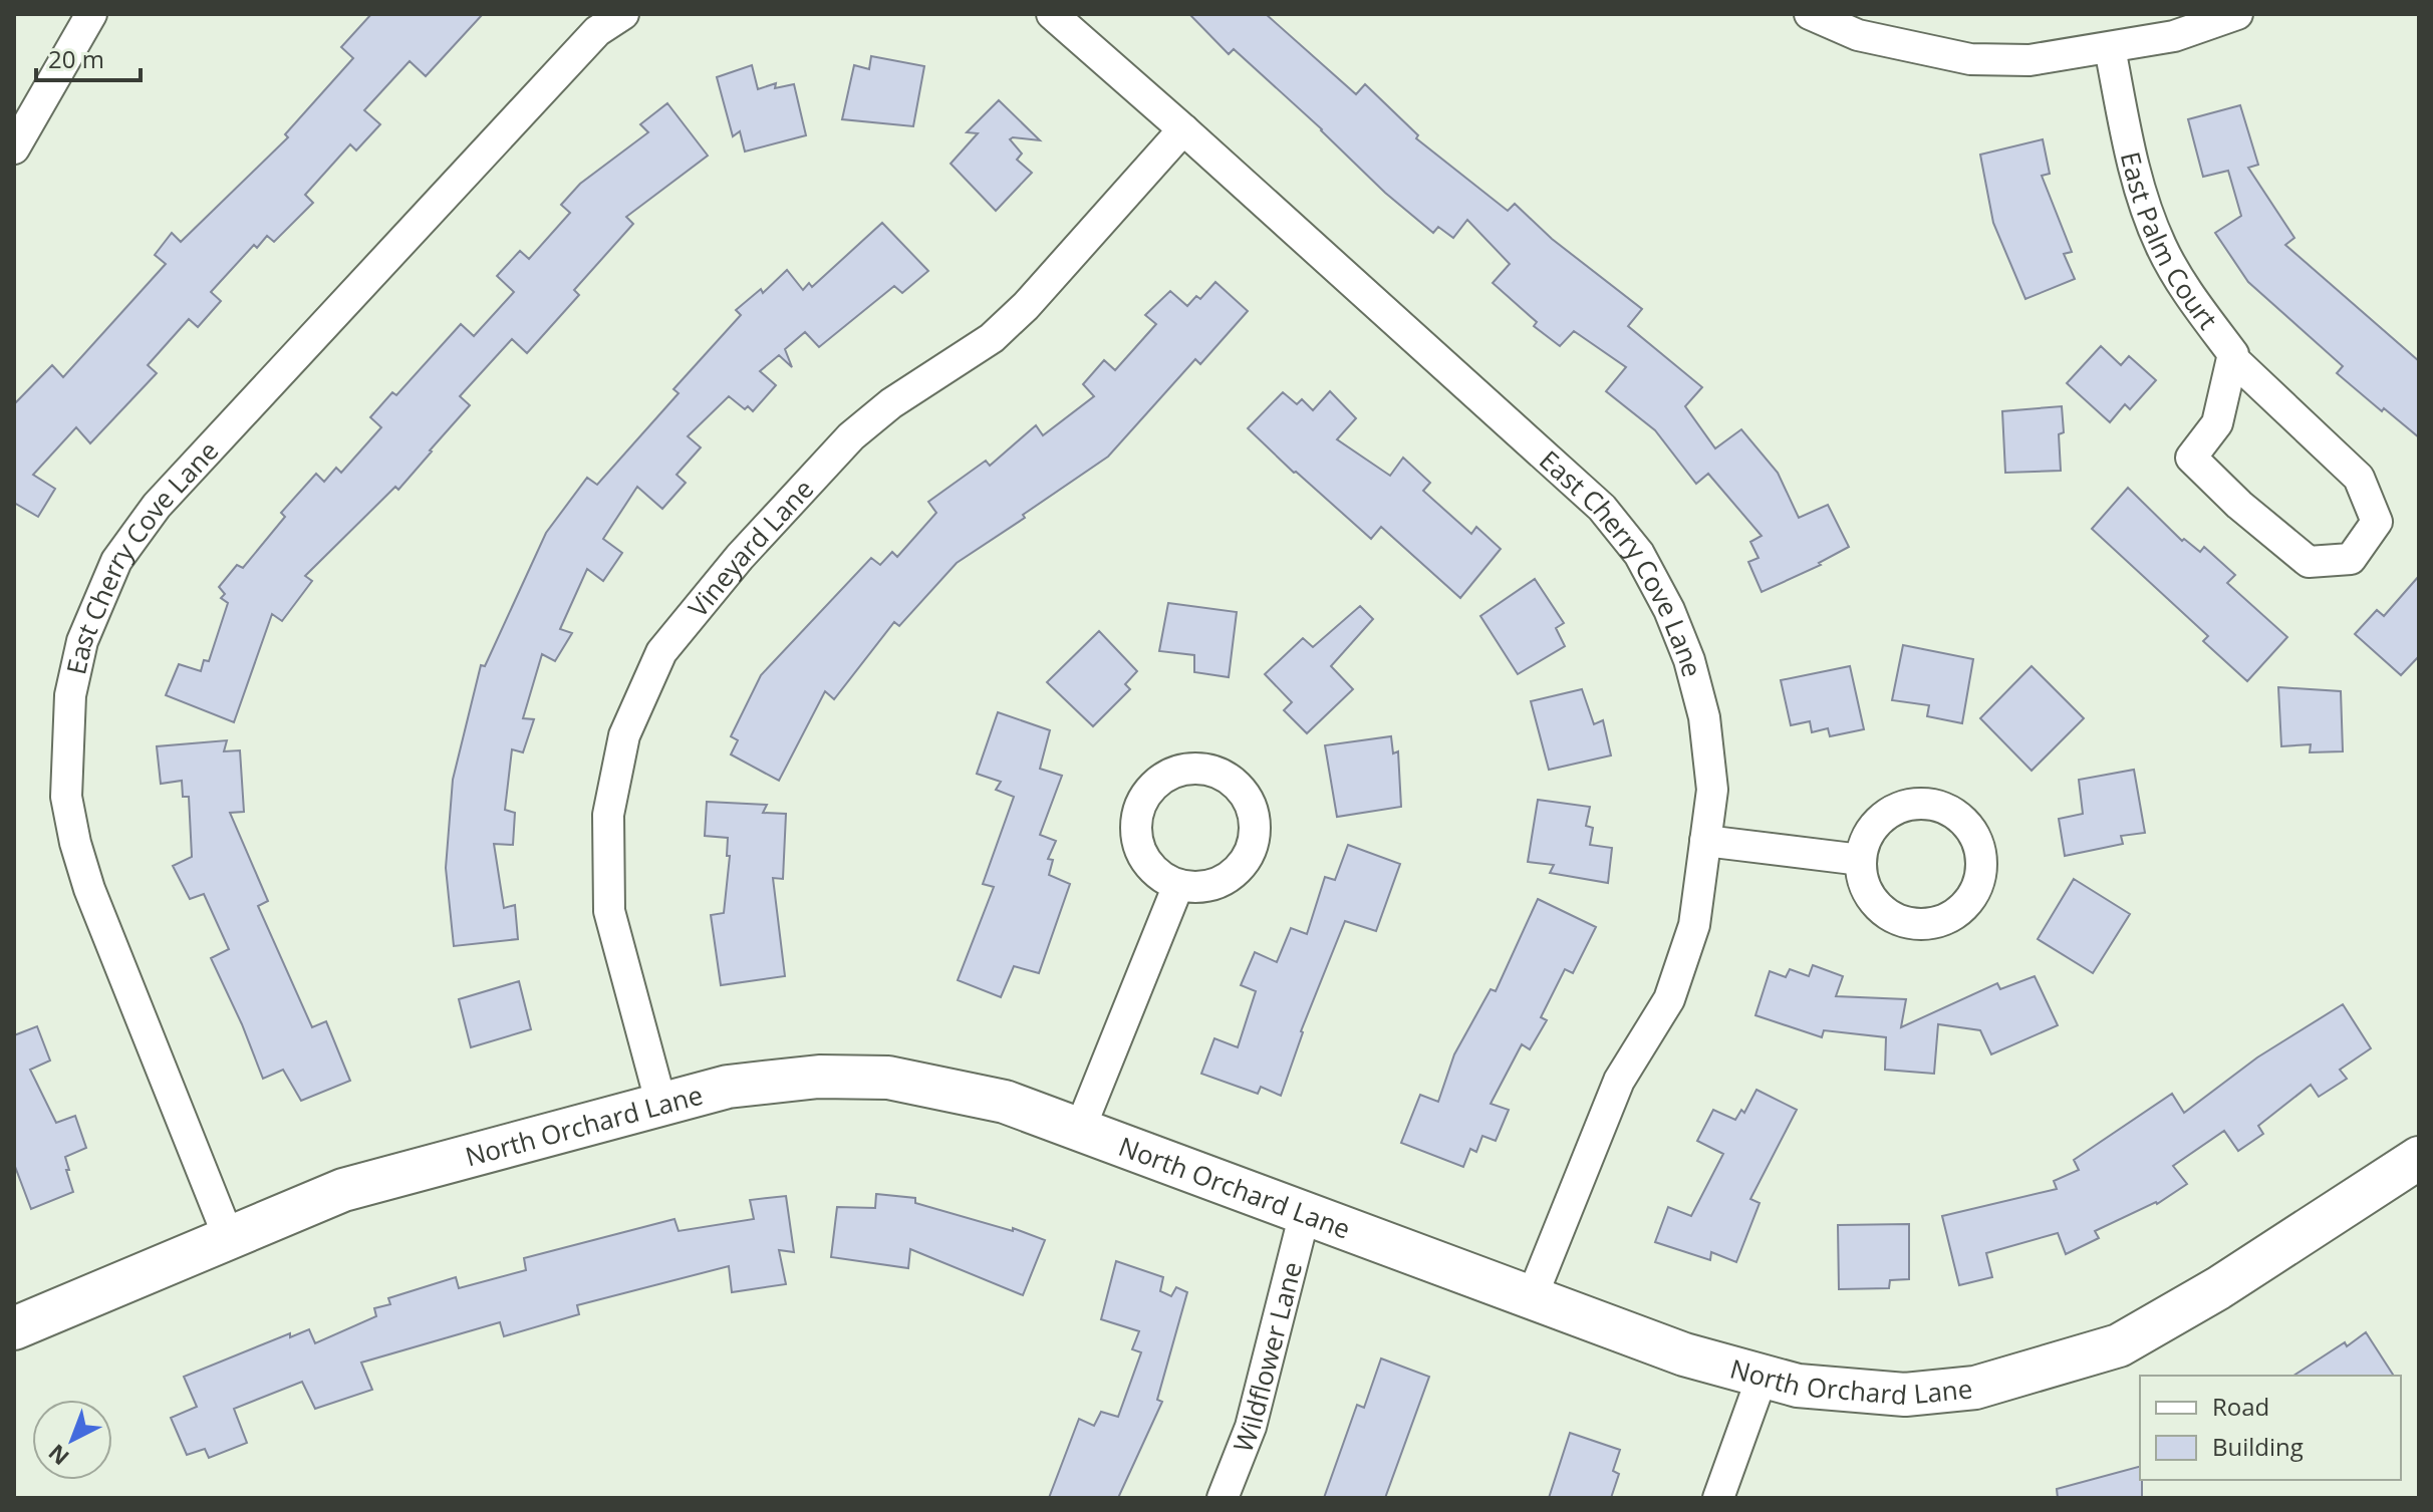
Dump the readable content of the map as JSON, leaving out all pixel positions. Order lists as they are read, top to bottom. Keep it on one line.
{"streets":{"street":["East Palm Court","Vineyard Lane","East Cherry Cove Lane","North Orchard Lane","Wildflower Lane"]},"crossings":[["Vineyard Lane","East Cherry Cove Lane"],["Vineyard Lane","North Orchard Lane"],["East Cherry Cove Lane","North Orchard Lane"],["North Orchard Lane","Wildflower Lane"]],"legend":["Road","Building"],"scale_bar":"20 m","north":"bottom left"}
